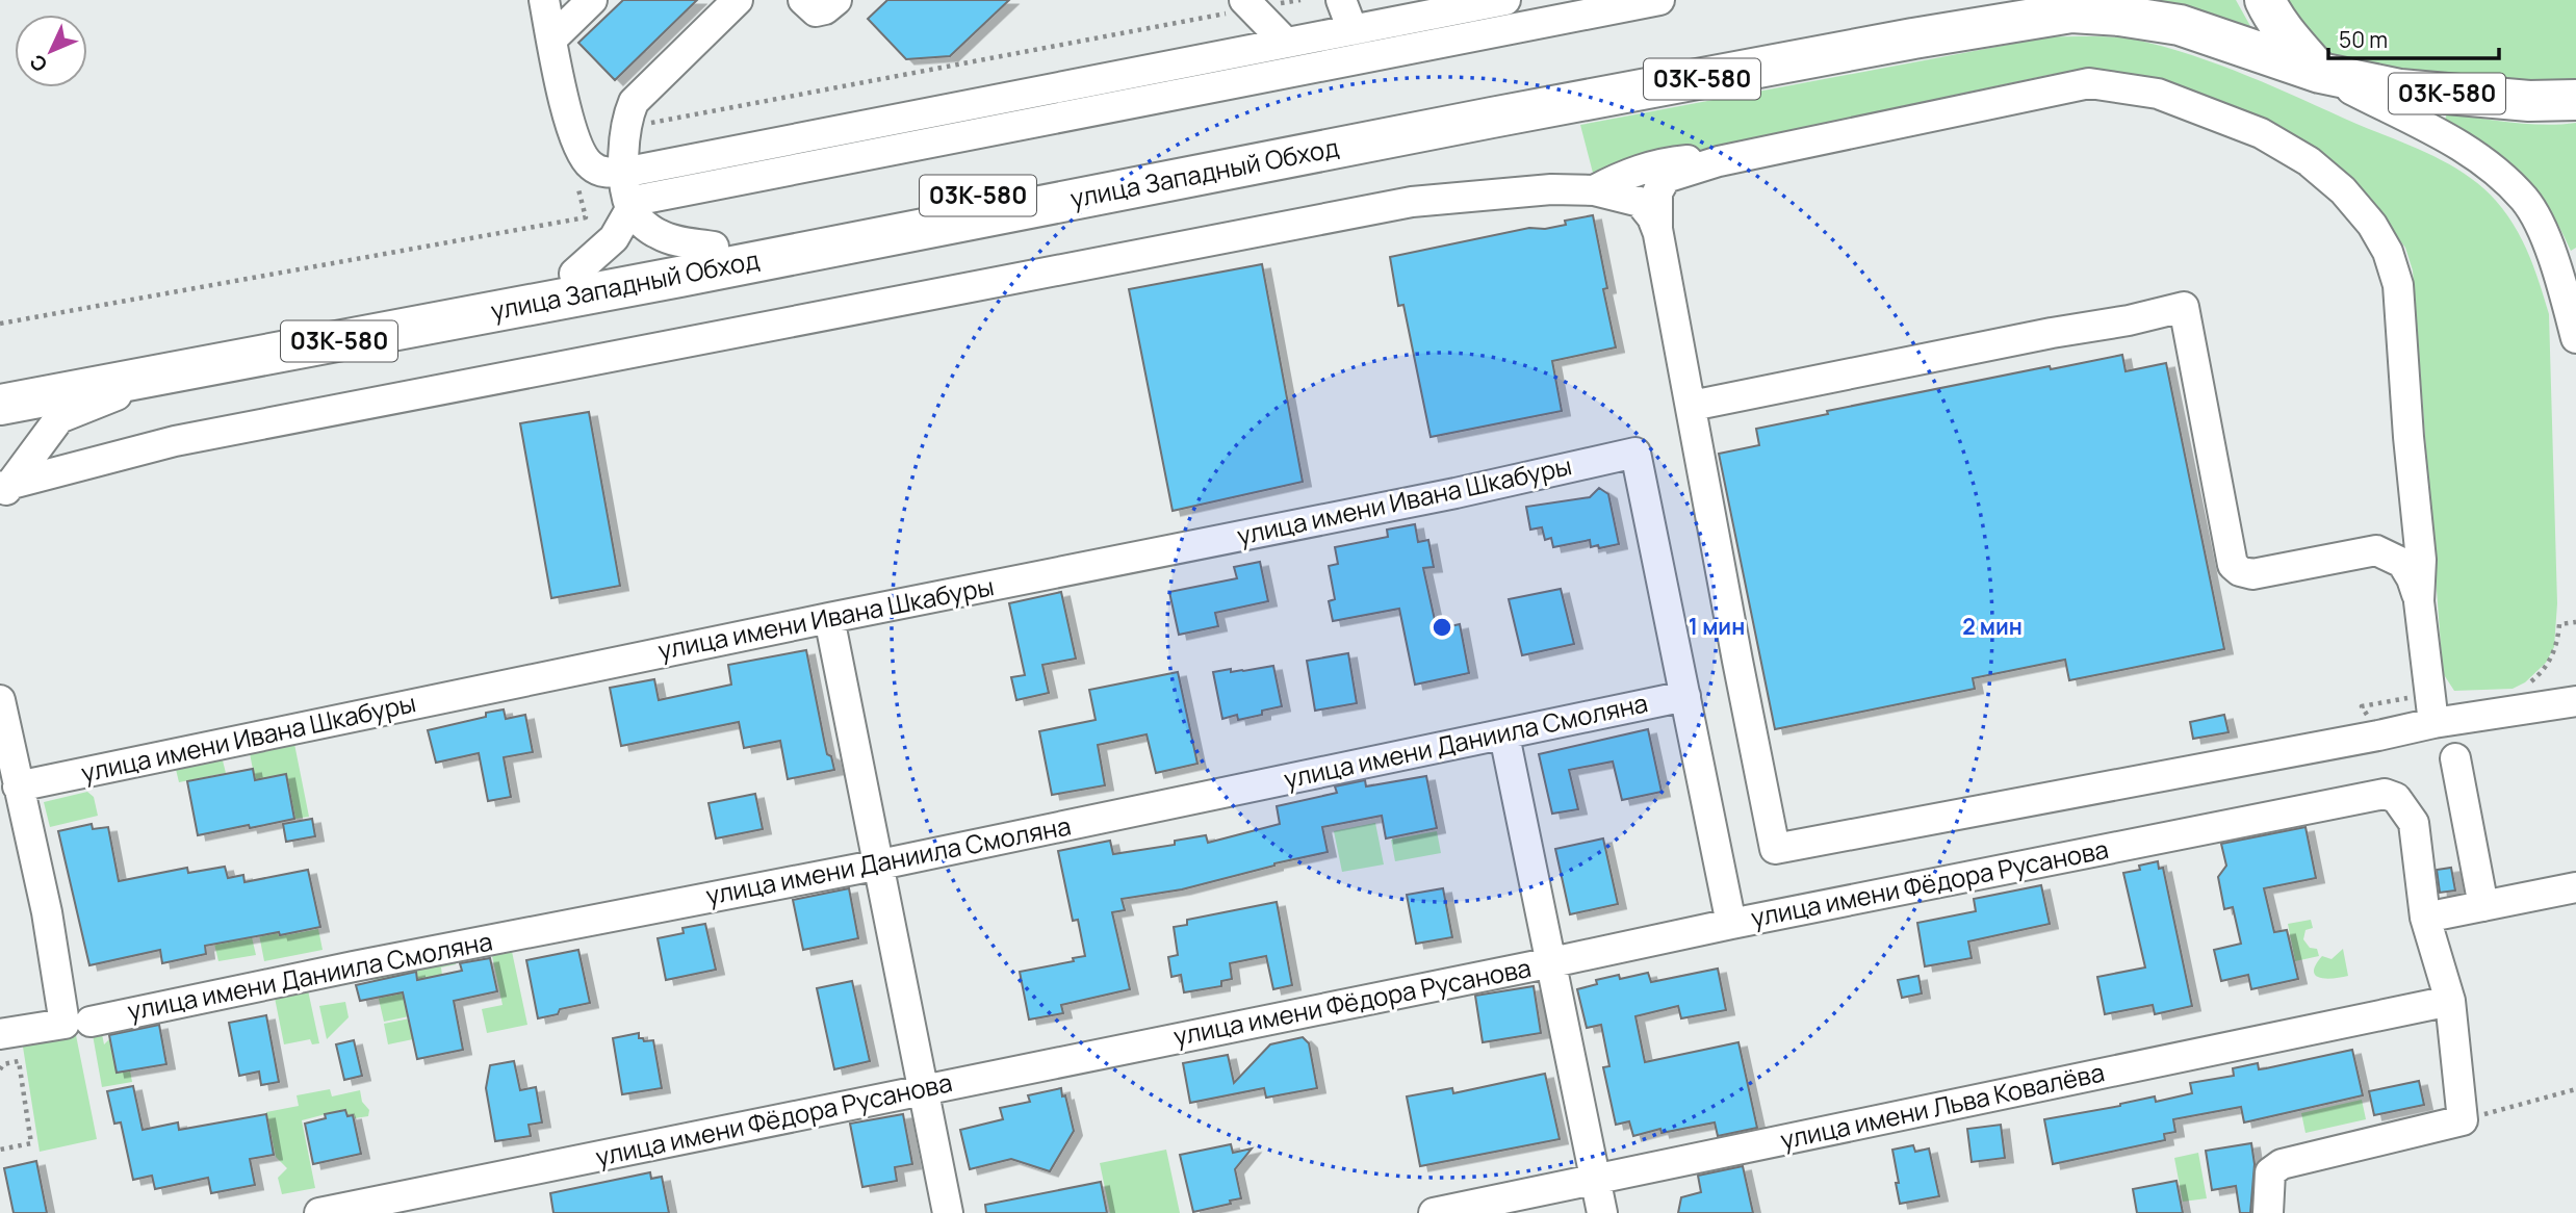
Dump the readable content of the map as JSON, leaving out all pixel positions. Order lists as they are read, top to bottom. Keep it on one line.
{"streets":{"highway":["03К-580","улица Западный Обход"],"street":["улица имени Ивана Шкабуры","улица имени Даниила Смоляна","улица имени Фёдора Русанова","улица имени Льва Ковалёва"]},"crossings":[["03К-580","улица Западный Обход"],["улица имени Ивана Шкабуры","улица имени Даниила Смоляна"]],"scale_bar":"50 m","north":"bottom left","rings":["1 мин","2 мин"]}
